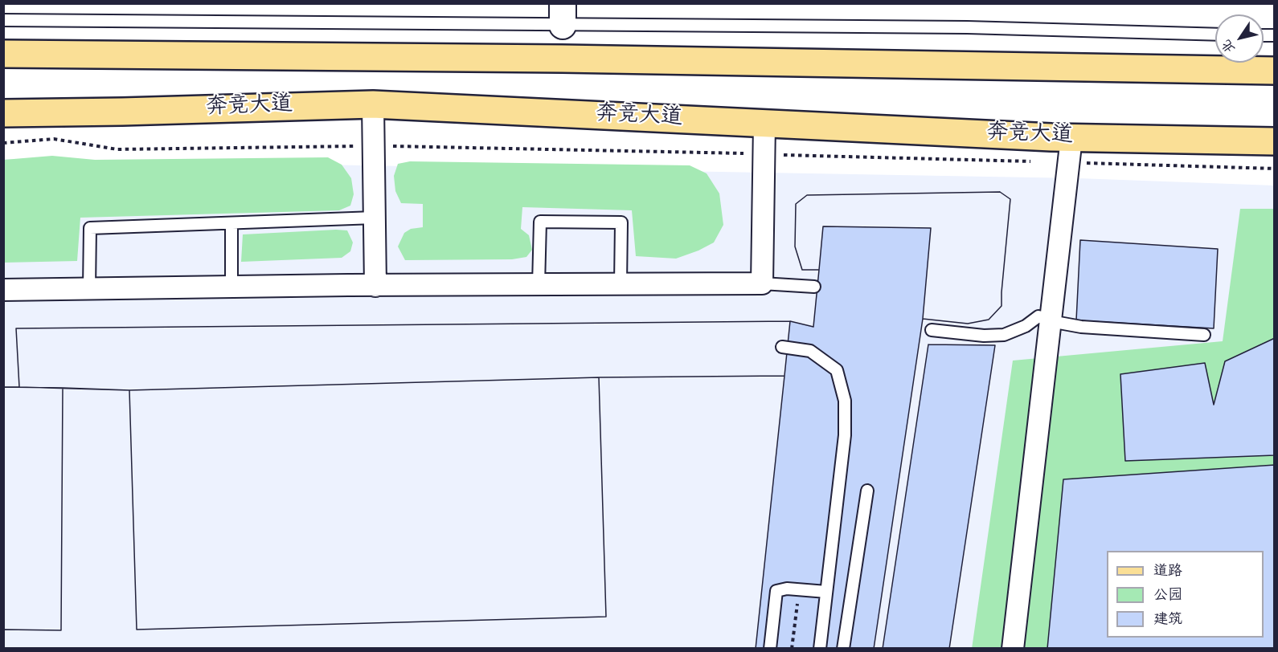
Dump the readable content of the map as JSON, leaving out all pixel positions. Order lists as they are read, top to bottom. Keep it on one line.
{"streets":{"main road":["奔竞大道"]},"legend":["道路","公园","建筑"],"north":"bottom left"}
